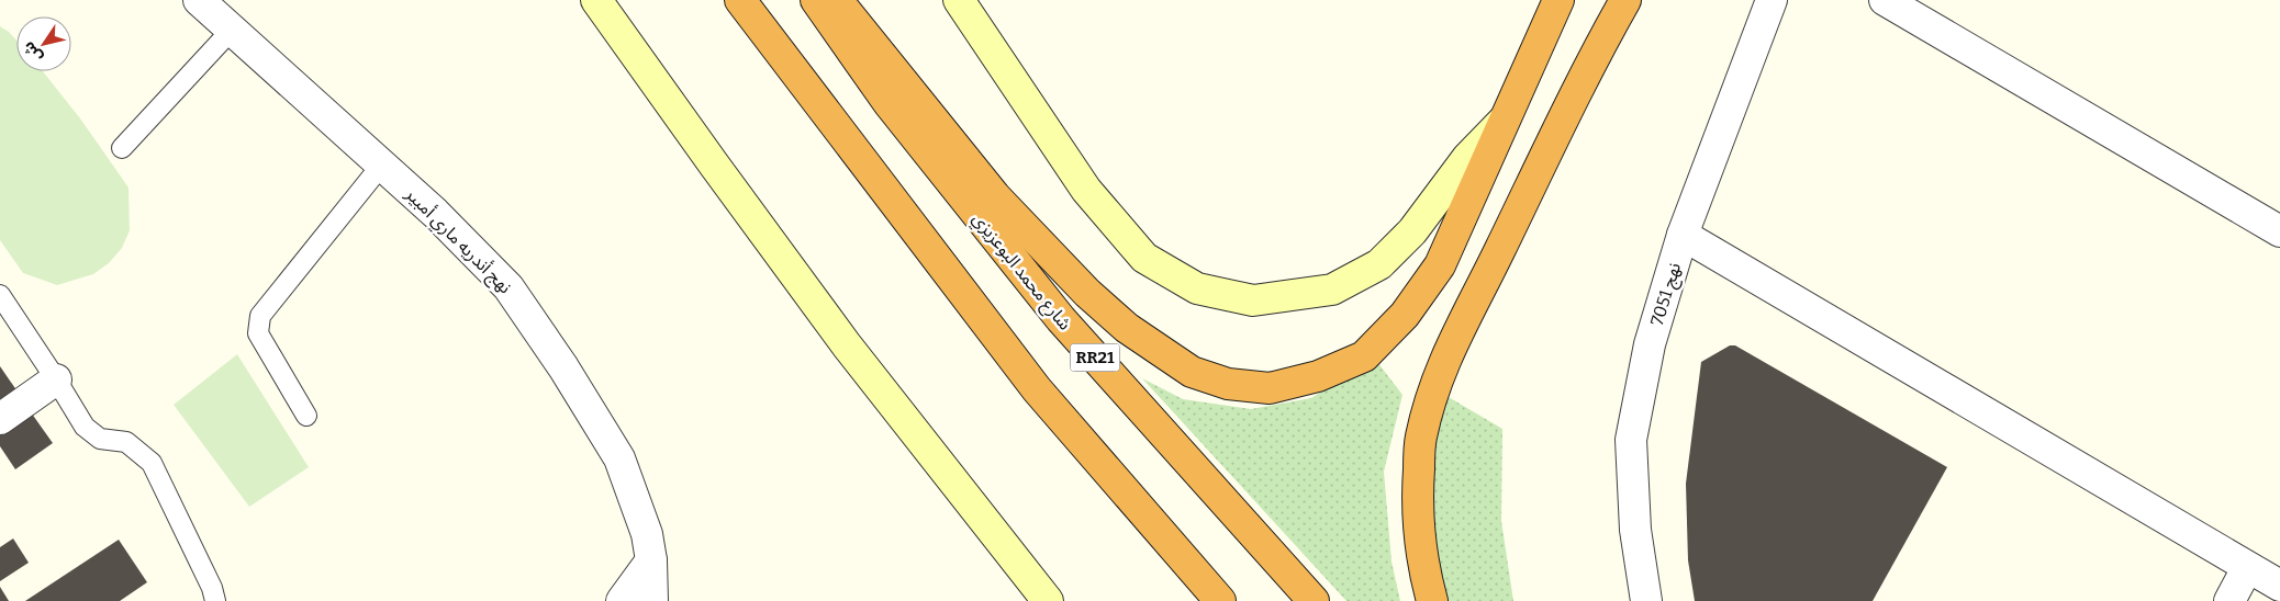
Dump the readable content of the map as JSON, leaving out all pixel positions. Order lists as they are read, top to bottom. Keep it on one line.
{"streets":{"highway":["شارع محمد البوعزيزي","RR21"],"street":["نهج أندريه ماري أمبير","نهج 7051"]},"north":"bottom left"}
